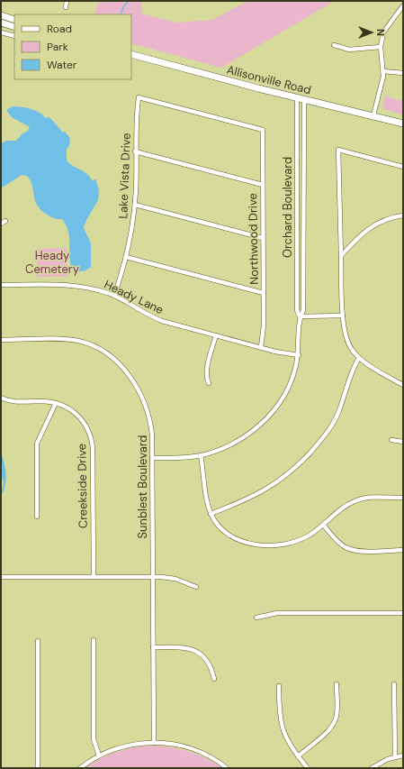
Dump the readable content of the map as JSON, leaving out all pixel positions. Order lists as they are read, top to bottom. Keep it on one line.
{"streets":{"main road":["Allisonville Road"],"street":["Lake Vista Drive","Orchard Boulevard","Northwood Drive","Heady Lane","Creekside Drive","Sunblest Boulevard"]},"crossings":[["Allisonville Road","Orchard Boulevard"],["Lake Vista Drive","Northwood Drive"],["Lake Vista Drive","Heady Lane"],["Orchard Boulevard","Heady Lane"],["Orchard Boulevard","Sunblest Boulevard"],["Northwood Drive","Heady Lane"]],"parks":["Heady Cemetery"],"legend":["Road","Park","Water"],"north":"right"}
